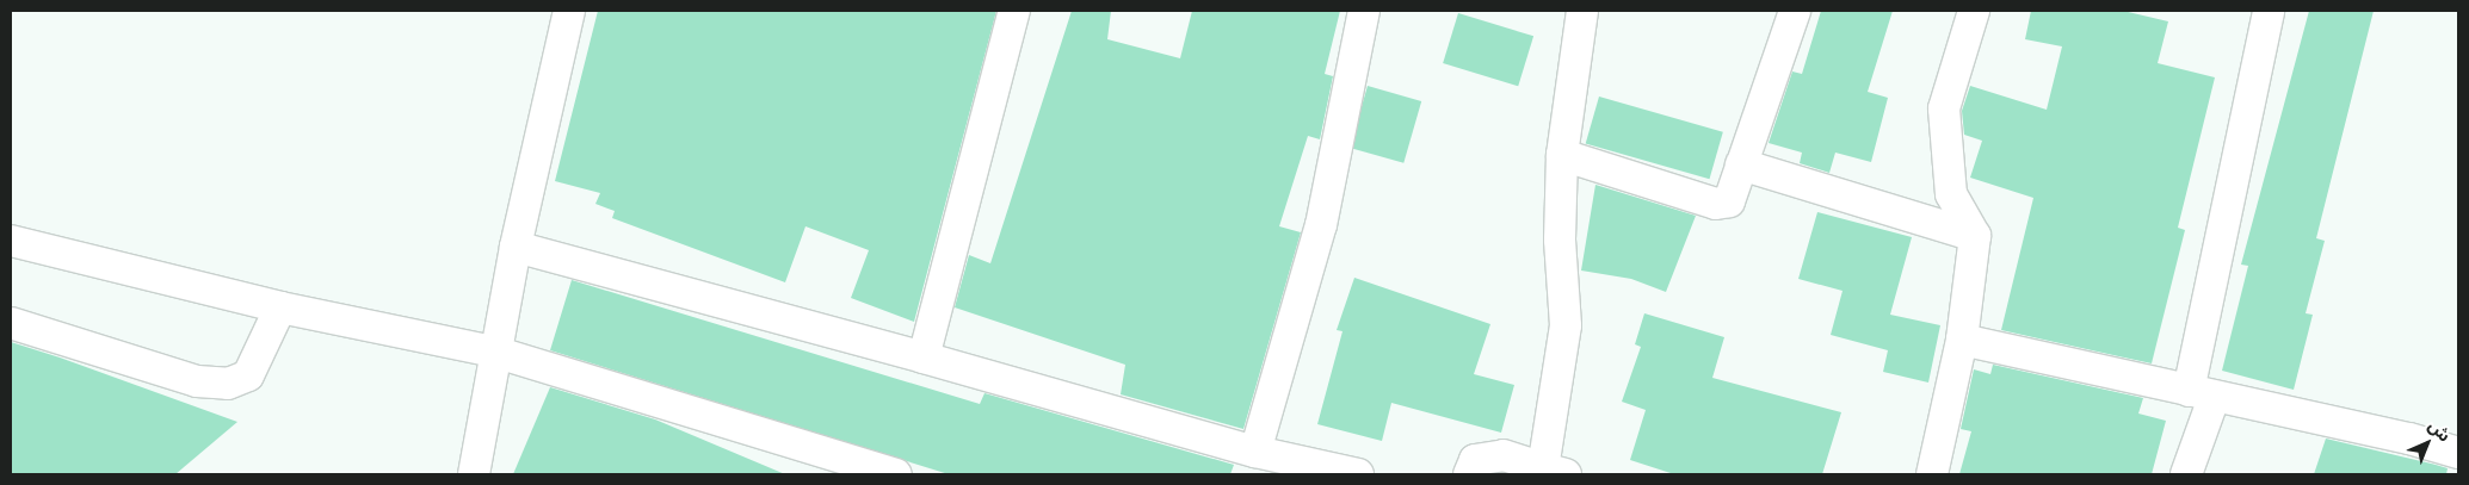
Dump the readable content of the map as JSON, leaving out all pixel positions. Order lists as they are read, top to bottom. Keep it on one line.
{"north":"top right"}
